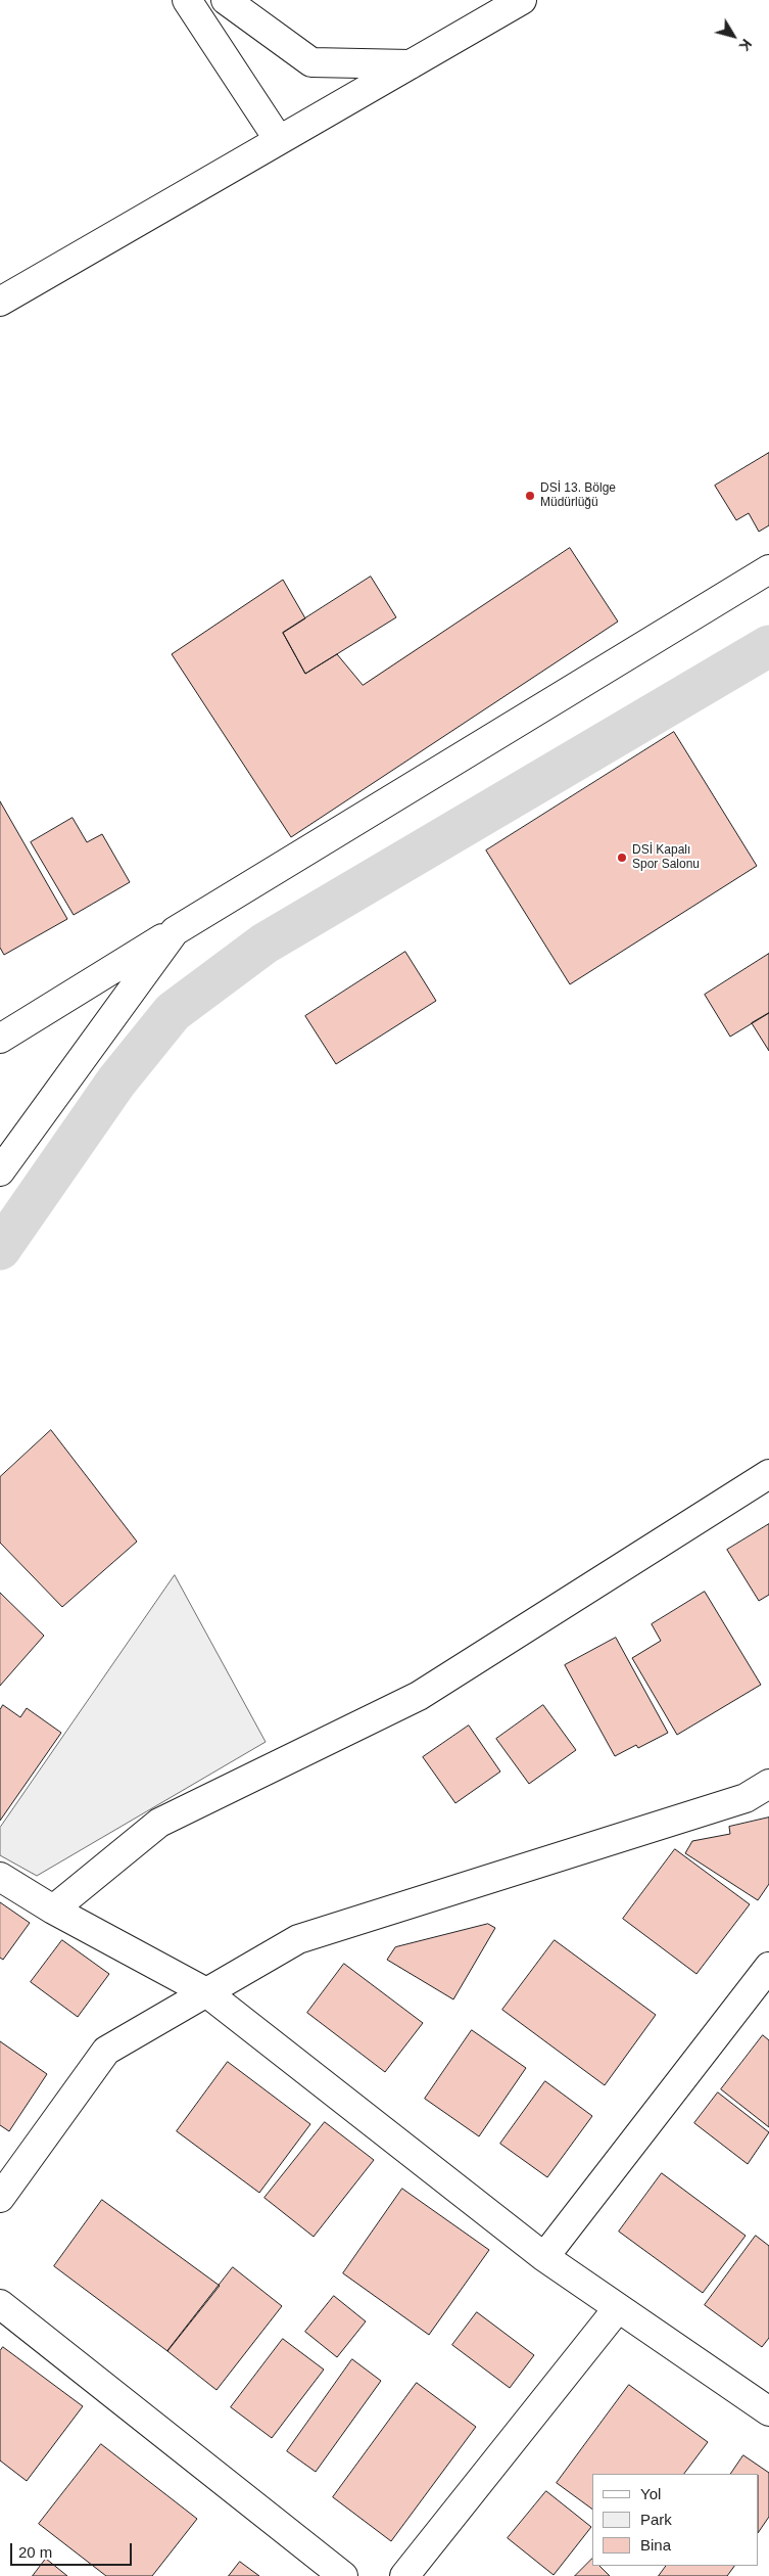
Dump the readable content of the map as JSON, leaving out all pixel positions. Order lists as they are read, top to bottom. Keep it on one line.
{"places":["DSİ 13. Bölge Müdürlüğü","DSİ Kapalı Spor Salonu"],"legend":["Yol","Park","Bina"],"scale_bar":"20 m","north":"bottom right"}
